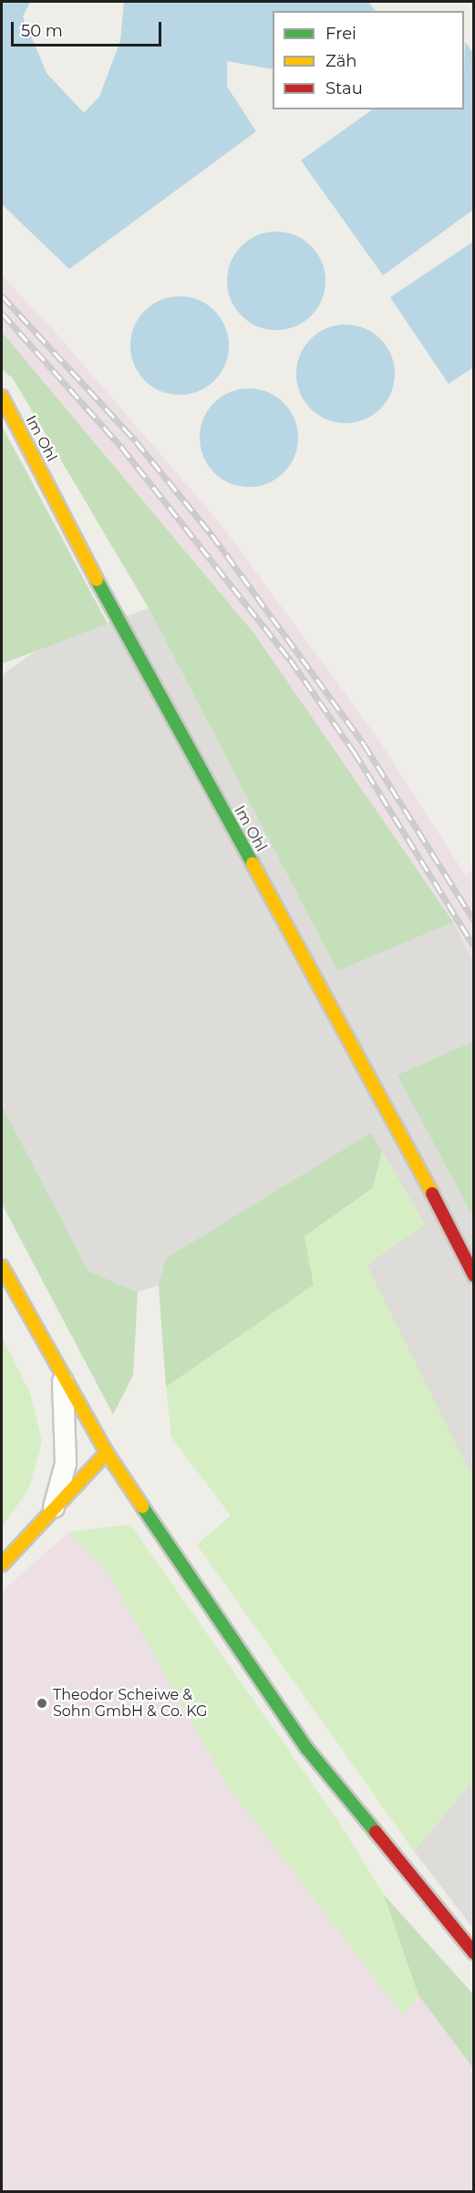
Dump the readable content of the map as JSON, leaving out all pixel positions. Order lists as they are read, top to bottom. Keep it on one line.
{"streets":{"street":["Im Ohl"]},"places":["Theodor Scheiwe & Sohn GmbH & Co. KG"],"legend":["Frei","Zäh","Stau"],"scale_bar":"50 m"}
